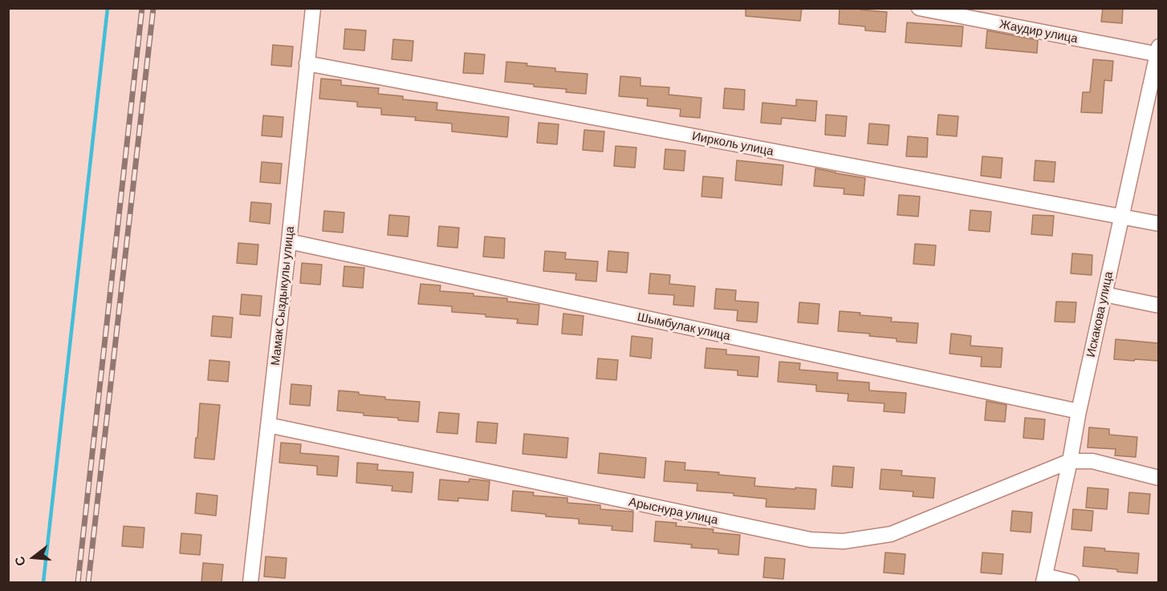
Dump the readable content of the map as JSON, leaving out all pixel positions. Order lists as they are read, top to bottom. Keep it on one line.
{"streets":{"street":["Жаудир улица","Иирколь улица","Мамак Сыздыкулы улица","Искакова улица","Шымбулак улица","Арыснура улица"]},"crossings":[["Жаудир улица","Искакова улица"],["Иирколь улица","Мамак Сыздыкулы улица"],["Иирколь улица","Искакова улица"],["Мамак Сыздыкулы улица","Шымбулак улица"],["Мамак Сыздыкулы улица","Арыснура улица"],["Искакова улица","Шымбулак улица"],["Искакова улица","Арыснура улица"]],"north":"left"}
